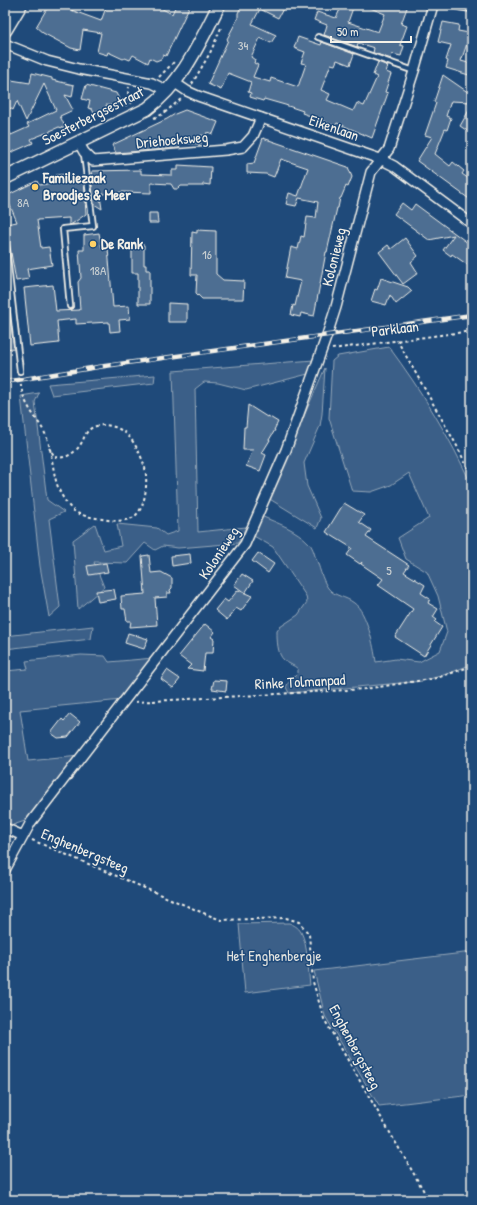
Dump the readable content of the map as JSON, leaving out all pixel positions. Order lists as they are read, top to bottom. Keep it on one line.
{"streets":{"street":["Soesterbergsestraat","Eikenlaan","Driehoeksweg","Kolonieweg"],"path":["Parklaan","Rinke Tolmanpad","Enghenbergsteeg"]},"crossings":[["Soesterbergsestraat","Eikenlaan"],["Soesterbergsestraat","Driehoeksweg"],["Eikenlaan","Driehoeksweg"],["Eikenlaan","Kolonieweg"],["Kolonieweg","Parklaan"],["Kolonieweg","Rinke Tolmanpad"],["Kolonieweg","Enghenbergsteeg"]],"parks":["Het Enghenbergje"],"places":["Familiezaak Broodjes & Meer","De Rank"],"house_numbers":["34","8A","16","18A","5"],"scale_bar":"50 m"}
